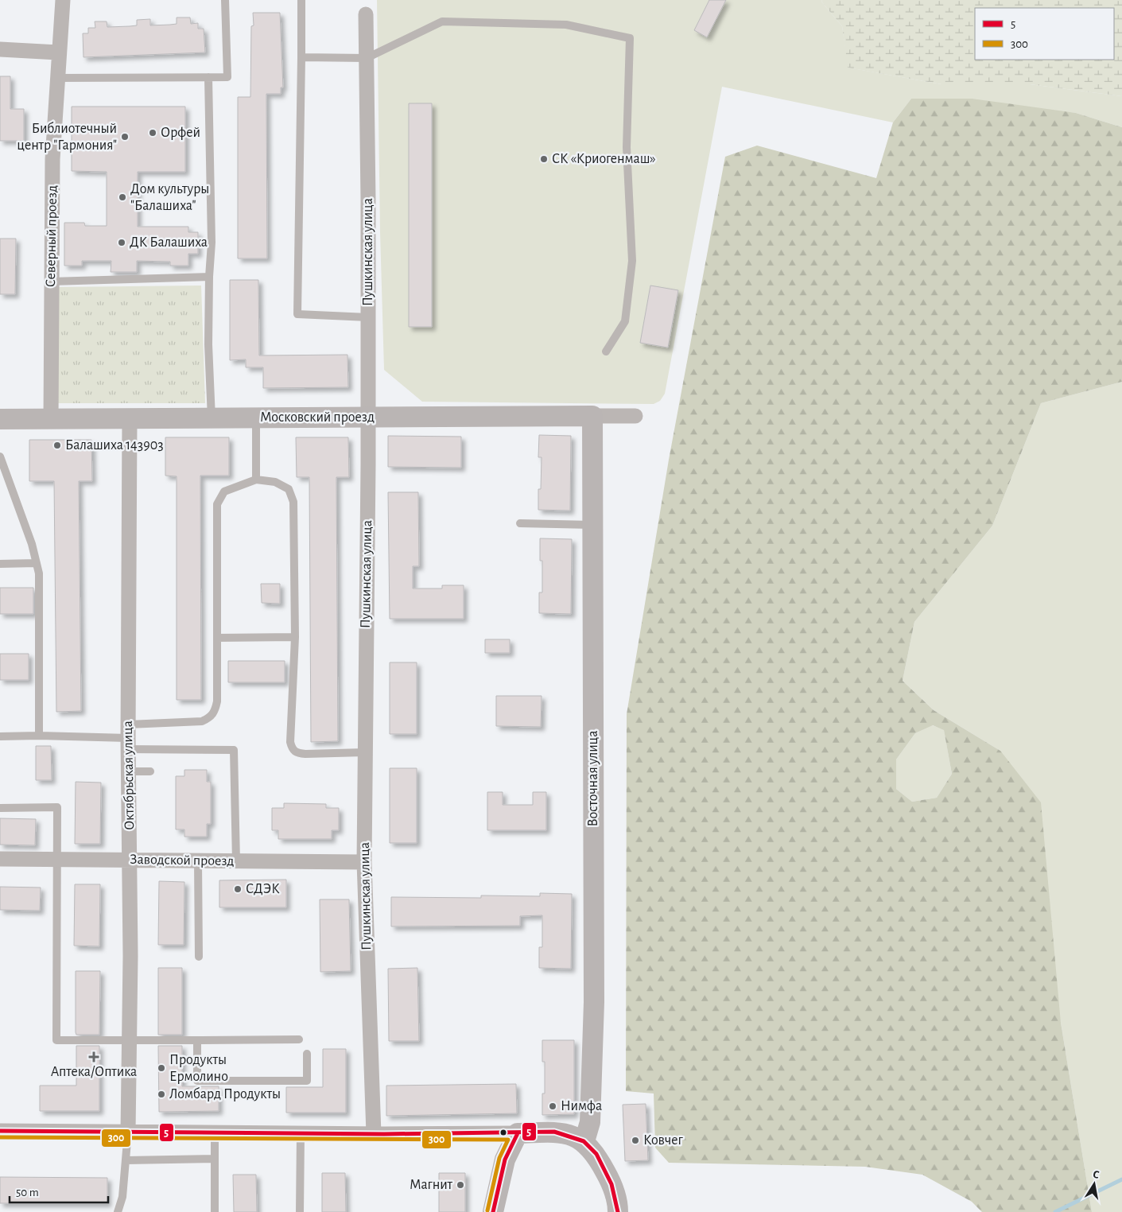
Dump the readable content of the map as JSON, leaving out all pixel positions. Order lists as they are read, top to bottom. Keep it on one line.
{"streets":{"street":["Северный проезд","Пушкинская улица","Московский проезд","Октябрьская улица","Восточная улица","Заводской проезд"]},"crossings":[["Северный проезд","Московский проезд"],["Пушкинская улица","Московский проезд"],["Пушкинская улица","Заводской проезд"],["Московский проезд","Октябрьская улица"],["Московский проезд","Восточная улица"],["Октябрьская улица","Заводской проезд"]],"places":{"other":["Орфей","Библиотечный центр \"Гармония\"","СК «Криогенмаш»","Дом культуры \"Балашиха\"","ДК Балашиха","Балашиха 143903","СДЭК","Продукты Ермолино","Ломбард Продукты","Нимфа","Ковчег","Магнит"],"health":["Аптека/Оптика"]},"lines":["transit line 5","transit line 300"],"legend":["5","300"],"scale_bar":"50 m","north":"top"}
